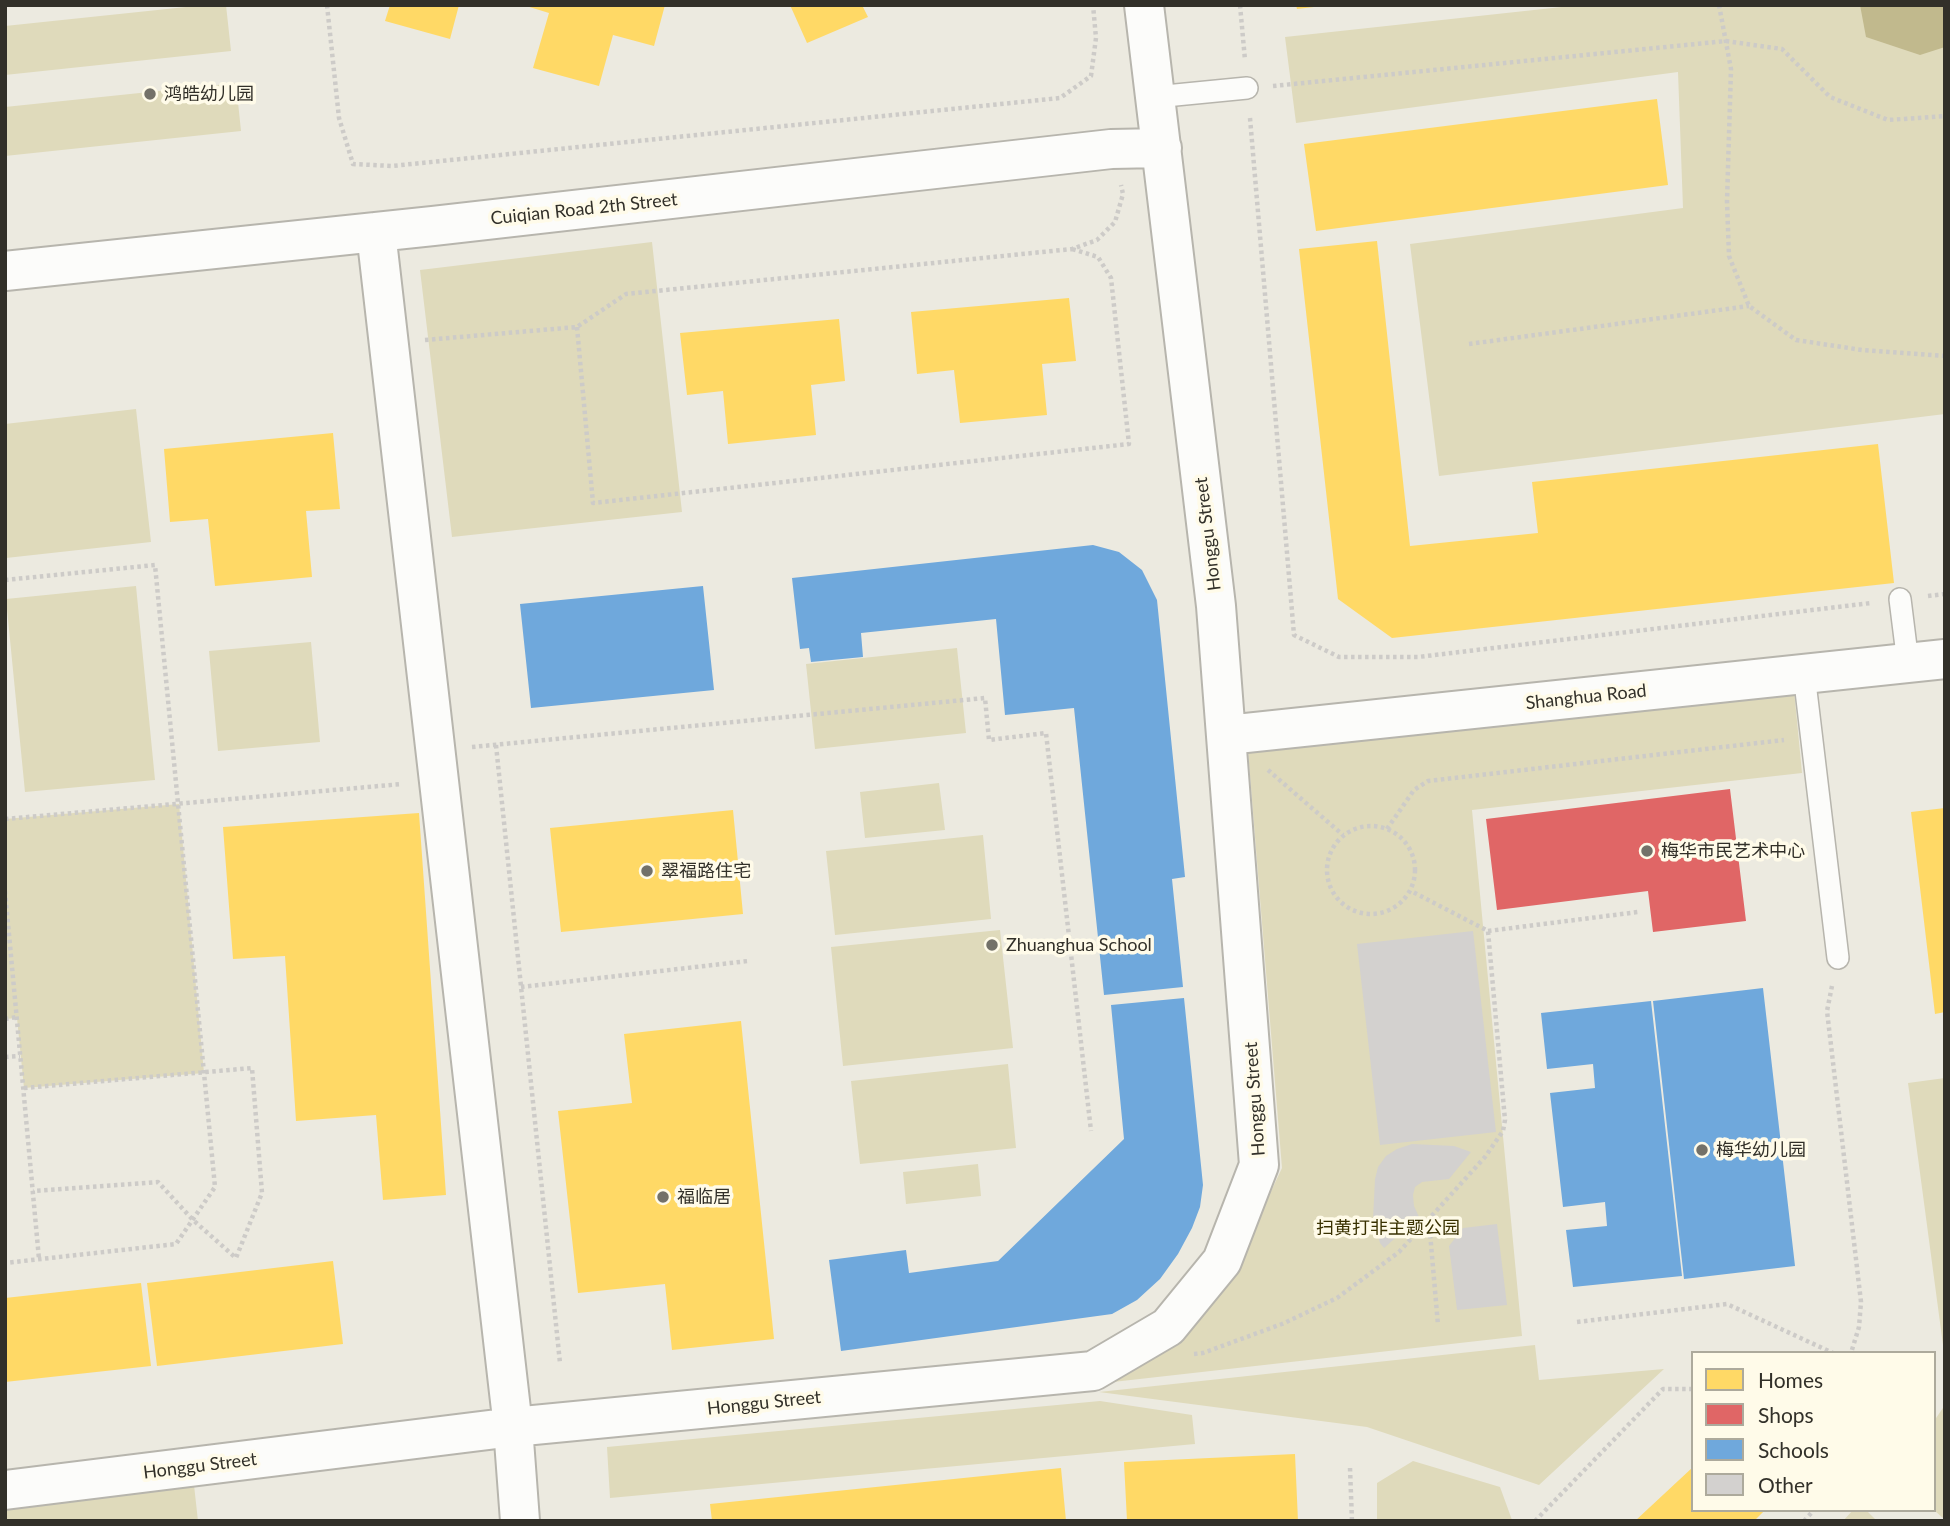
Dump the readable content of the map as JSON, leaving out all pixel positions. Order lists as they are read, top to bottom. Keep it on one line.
{"streets":{"street":["Cuiqian Road 2th Street","Honggu Street","Shanghua Road"]},"crossings":[["Cuiqian Road 2th Street","Honggu Street"],["Honggu Street","Shanghua Road"]],"parks":["扫黄打非主题公园"],"places":["鸿皓幼儿园","梅华市民艺术中心","翠福路住宅","Zhuanghua School","梅华幼儿园","福临居"],"legend":["Homes","Shops","Schools","Other"]}
